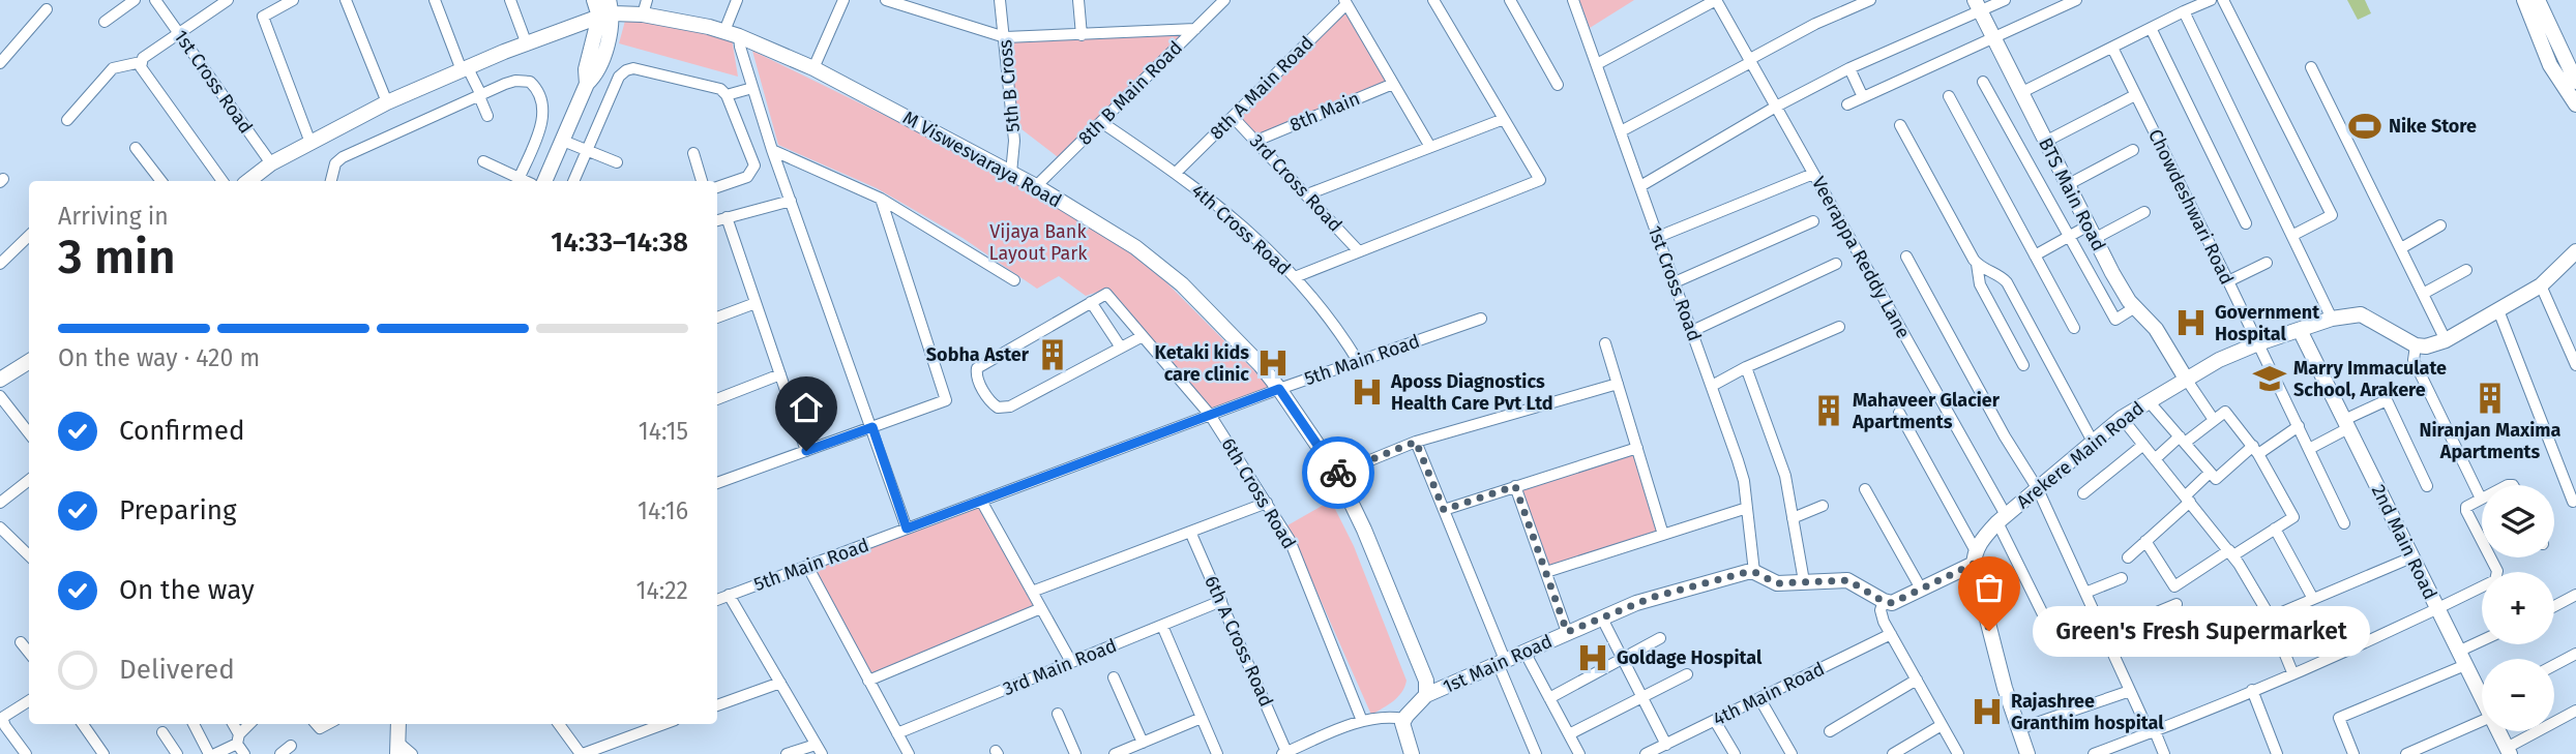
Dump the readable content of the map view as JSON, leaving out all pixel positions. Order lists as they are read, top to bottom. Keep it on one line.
{"streets":{"street":["1st Cross Road","5th B Cross","8th A Main Road","8th B Main Road","8th Main","M Viswesvaraya Road","3rd Cross Road","BTS Main Road","Chowdeshwari Road","4th Cross Road","Veerappa Reddy Lane","5th Main Road","Arekere Main Road","6th Cross Road","2nd Main Road","6th A Cross Road","1st Main Road","3rd Main Road","4th Main Road"]},"crossings":[["1st Cross Road","1st Main Road"],["5th B Cross","M Viswesvaraya Road"],["8th A Main Road","3rd Cross Road"],["8th A Main Road","4th Cross Road"],["8th B Main Road","M Viswesvaraya Road"],["8th B Main Road","4th Cross Road"],["8th Main","3rd Cross Road"],["M Viswesvaraya Road","5th Main Road"],["M Viswesvaraya Road","1st Main Road"],["BTS Main Road","Arekere Main Road"],["Chowdeshwari Road","Arekere Main Road"],["4th Cross Road","5th Main Road"],["Veerappa Reddy Lane","Arekere Main Road"],["5th Main Road","6th Cross Road"],["Arekere Main Road","2nd Main Road"],["6th A Cross Road","3rd Main Road"]],"parks":["Vijaya Bank Layout Park"],"places":{"sports":["Nike Store"],"hospital":["Government Hospital","Ketaki kids care clinic","Aposs Diagnostics Health Care Pvt Ltd","Goldage Hospital","Rajashree Granthim hospital"],"building":["Sobha Aster","Niranjan Maxima Apartments","Mahaveer Glacier Apartments"],"school or university":["Marry Immaculate School, Arakere"],"other":["Green's Fresh Supermarket"]},"page":{"heading":["3 min","Arriving in","14:33–14:38"],"bar":"On the way · 420 m","list":[["Confirmed","14:15"],["Preparing","14:16"],["On the way","14:22"],"Delivered"],"map_buttons":["+","−"],"bubble":"Green's Fresh Supermarket"}}
